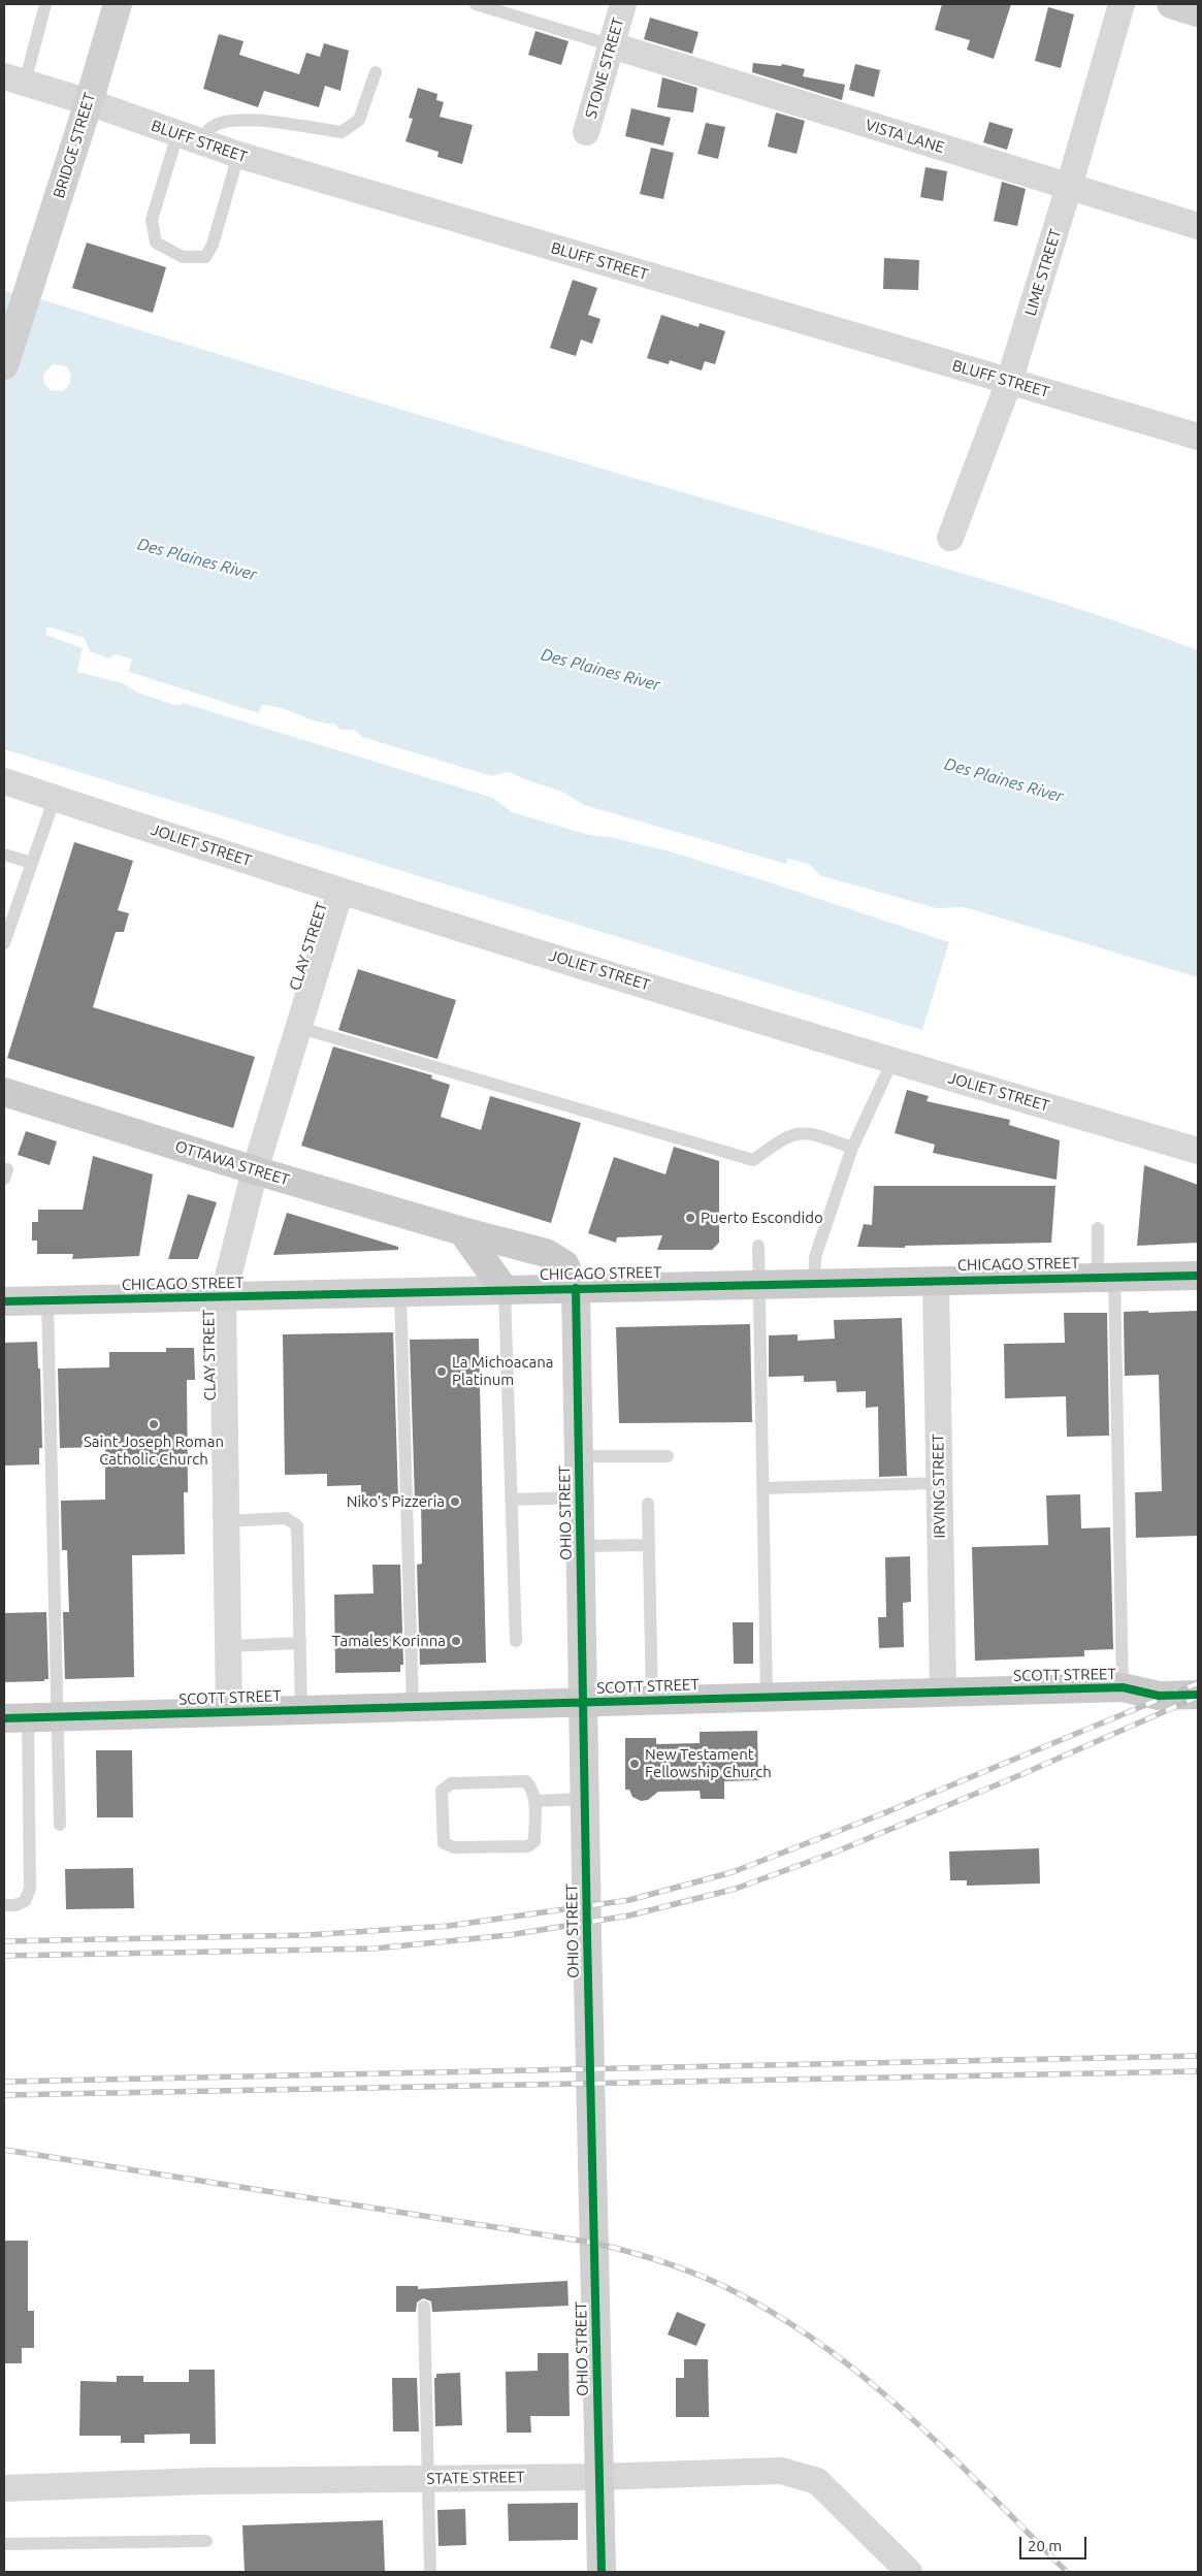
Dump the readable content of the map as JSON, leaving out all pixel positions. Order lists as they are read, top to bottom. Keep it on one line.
{"streets":{"main road":["OTTAWA STREET","CHICAGO STREET","SCOTT STREET"],"street":["STONE STREET","VISTA LANE","BLUFF STREET","BRIDGE STREET","LIME STREET","JOLIET STREET","CLAY STREET","IRVING STREET","OHIO STREET","STATE STREET"]},"crossings":[["STONE STREET","VISTA LANE"],["VISTA LANE","LIME STREET"],["BLUFF STREET","BRIDGE STREET"],["BLUFF STREET","LIME STREET"],["JOLIET STREET","CLAY STREET"],["CLAY STREET","OTTAWA STREET"],["CLAY STREET","CHICAGO STREET"],["CLAY STREET","SCOTT STREET"],["OTTAWA STREET","CHICAGO STREET"],["OTTAWA STREET","OHIO STREET"],["CHICAGO STREET","IRVING STREET"],["CHICAGO STREET","OHIO STREET"],["IRVING STREET","SCOTT STREET"],["OHIO STREET","SCOTT STREET"],["OHIO STREET","STATE STREET"]],"water":["Des Plaines River"],"places":["Puerto Escondido","La Michoacana Platinum","Saint Joseph Roman Catholic Church","Niko's Pizzeria","Tamales Korinna","New Testament Fellowship Church"],"scale_bar":"20 m"}
